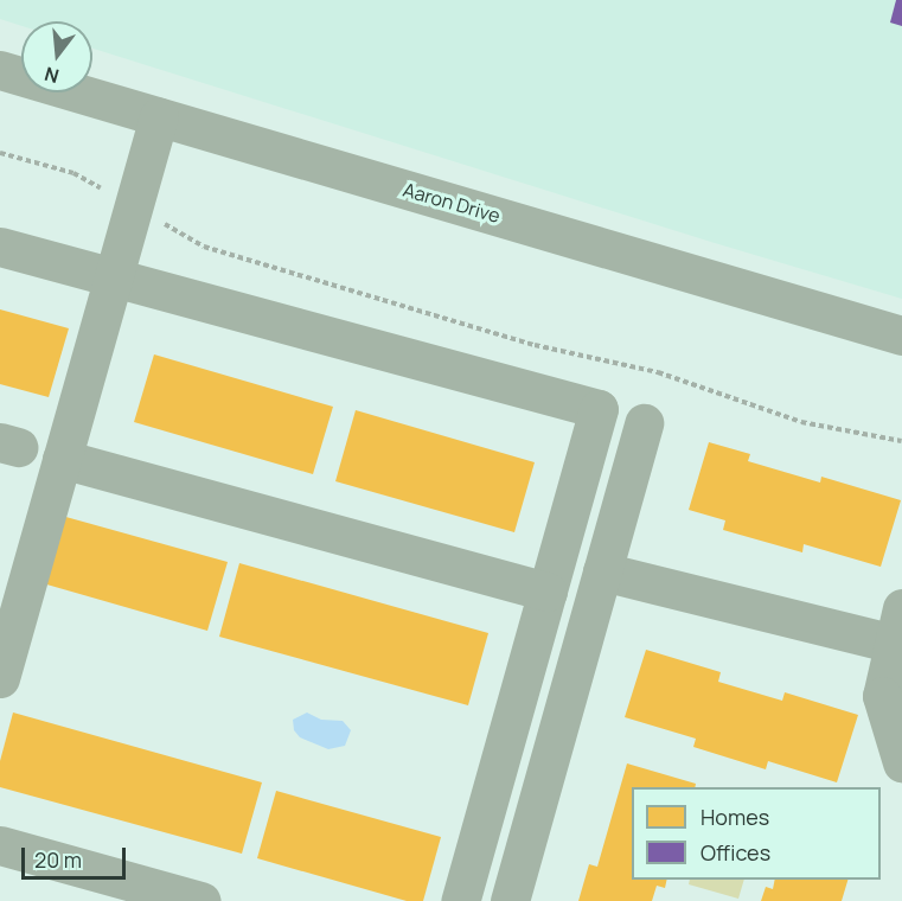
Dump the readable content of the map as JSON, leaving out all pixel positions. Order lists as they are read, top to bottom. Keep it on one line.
{"streets":{"street":["Aaron Drive"]},"legend":["Homes","Offices"],"scale_bar":"20 m","north":"bottom"}
